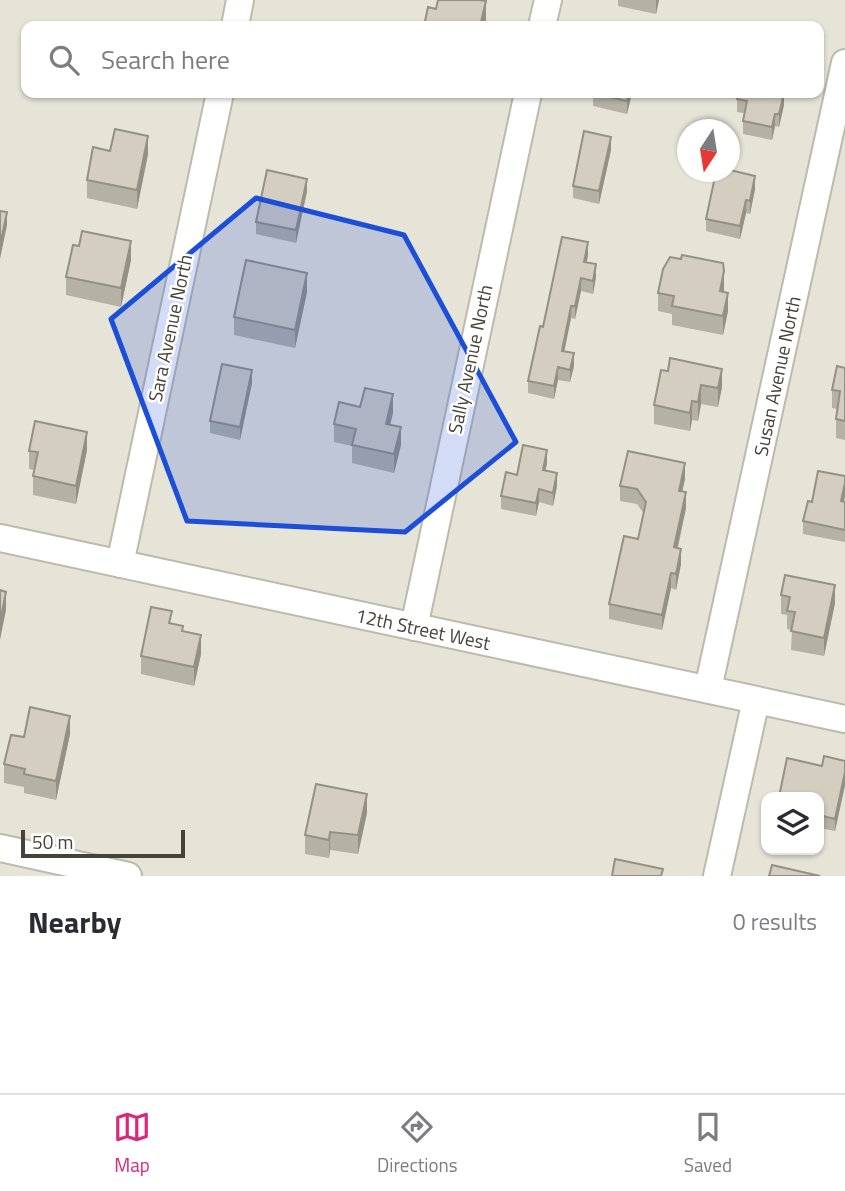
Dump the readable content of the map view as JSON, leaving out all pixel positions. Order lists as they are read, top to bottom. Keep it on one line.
{"streets":{"street":["Sara Avenue North","Sally Avenue North","Susan Avenue North","12th Street West"]},"crossings":[["Sara Avenue North","12th Street West"],["Sally Avenue North","12th Street West"],["Susan Avenue North","12th Street West"]],"scale_bar":"50 m","north":"bottom","page":{"search":"Search here","scale":"50 m","heading":["Nearby","0 results"],"nav":["Map","Directions","Saved"]}}
